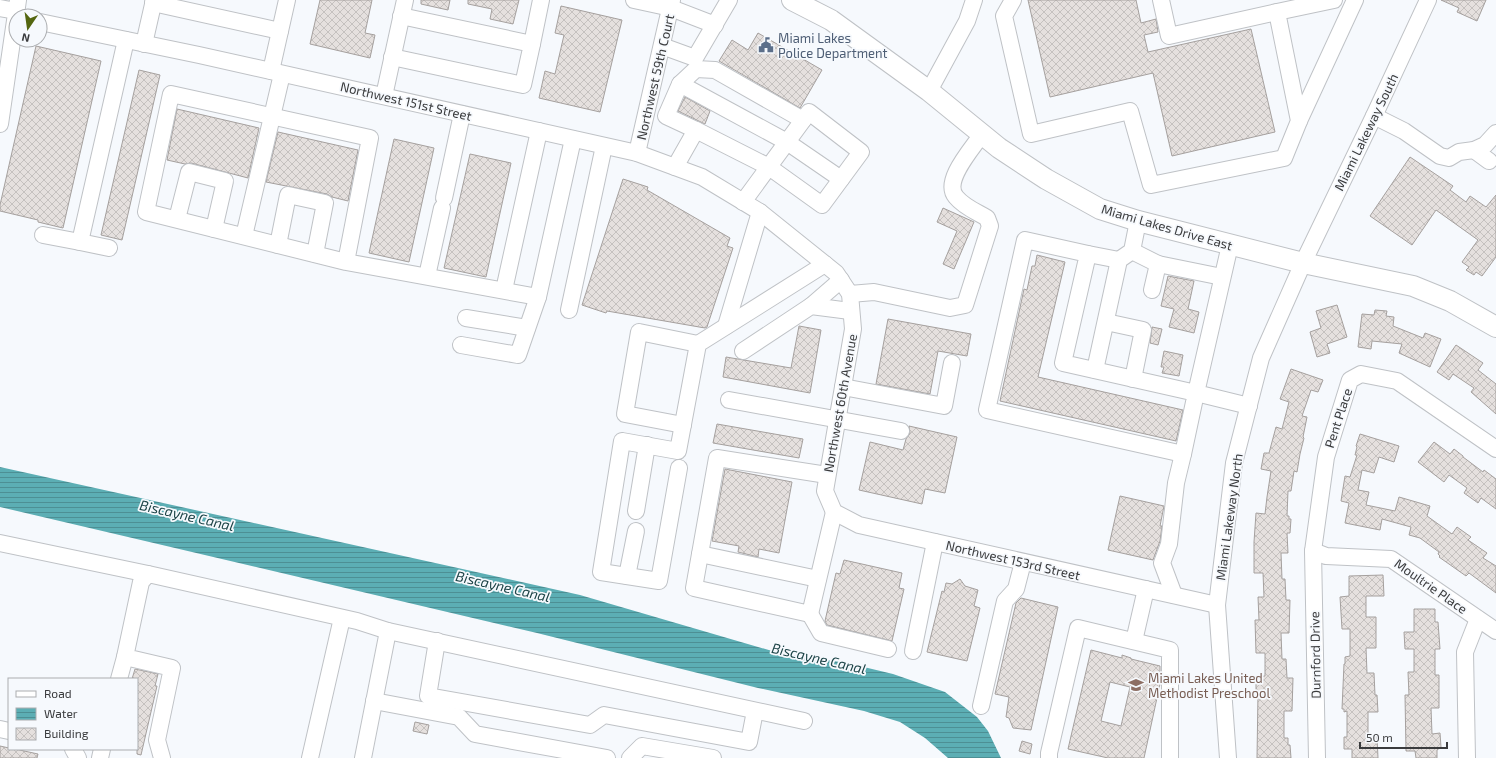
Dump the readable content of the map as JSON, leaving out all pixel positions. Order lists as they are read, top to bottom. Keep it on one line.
{"streets":{"main road":["Miami Lakes Drive East"],"street":["Northwest 59th Court","Northwest 151st Street","Miami Lakeway South","Northwest 60th Avenue","Pent Place","Miami Lakeway North","Northwest 153rd Street","Moultrie Place","Durnford Drive"]},"crossings":[["Northwest 59th Court","Northwest 151st Street"],["Miami Lakeway South","Miami Lakes Drive East"],["Miami Lakeway South","Miami Lakeway North"],["Miami Lakes Drive East","Miami Lakeway North"],["Pent Place","Moultrie Place"],["Pent Place","Durnford Drive"],["Miami Lakeway North","Northwest 153rd Street"],["Moultrie Place","Durnford Drive"]],"water":["Biscayne Canal"],"places":{"public building":["Miami Lakes Police Department"],"school or university":["Miami Lakes United Methodist Preschool"]},"legend":["Road","Water","Building"],"scale_bar":"50 m","north":"bottom"}
